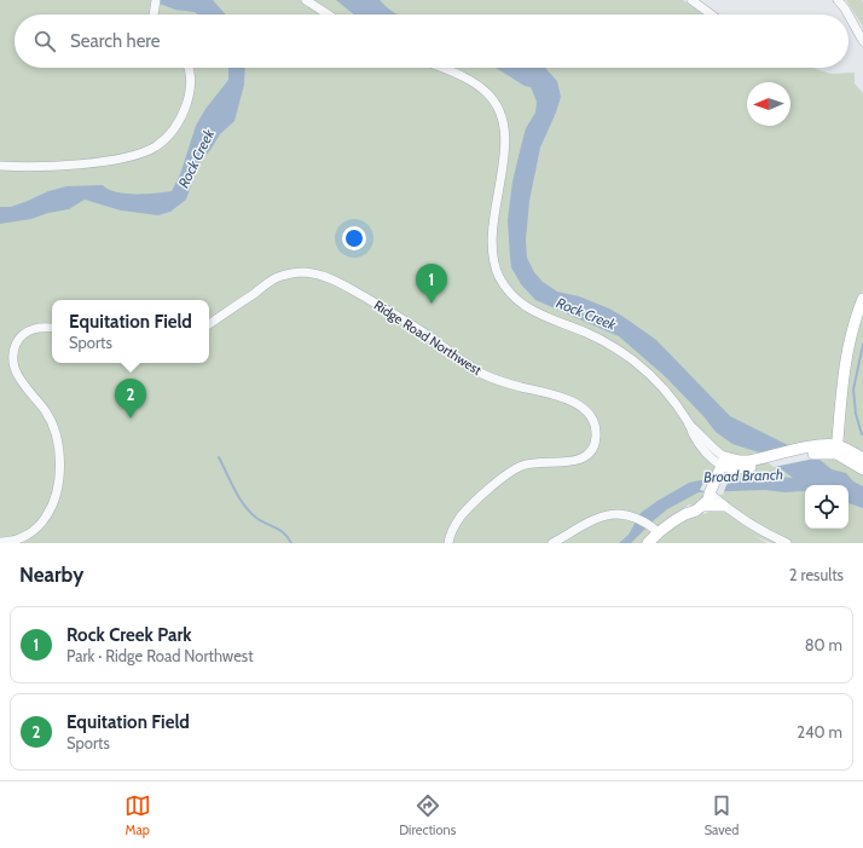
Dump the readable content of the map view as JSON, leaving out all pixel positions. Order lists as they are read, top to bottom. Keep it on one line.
{"streets":{"street":["Ridge Road Northwest"]},"water":["Rock Creek","Broad Branch"],"north":"left","page":{"search":"Search here","pins":["1","2"],"popup":["Equitation Field","Sports"],"heading":["Nearby","2 results"],"list":[{"mark":"1","name":"Rock Creek Park","note":"Park · Ridge Road Northwest","value":"80 m"},{"mark":"2","name":"Equitation Field","note":"Sports","value":"240 m"}],"nav":["Map","Directions","Saved"]}}
